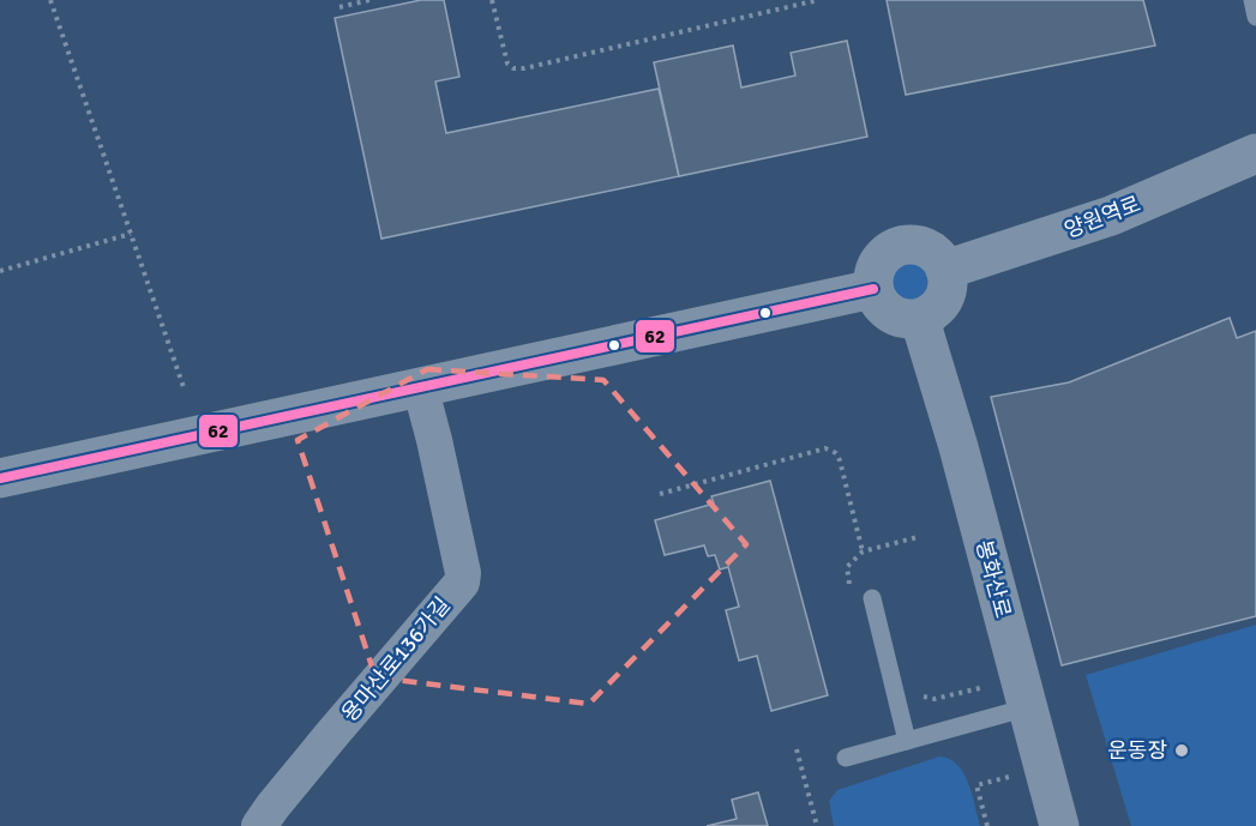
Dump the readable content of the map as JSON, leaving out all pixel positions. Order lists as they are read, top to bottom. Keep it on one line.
{"streets":{"street":["양원역로","봉화산로","용마산로136가길"]},"crossings":[["양원역로","봉화산로"]],"places":["운동장"],"lines":["transit line 62"]}
